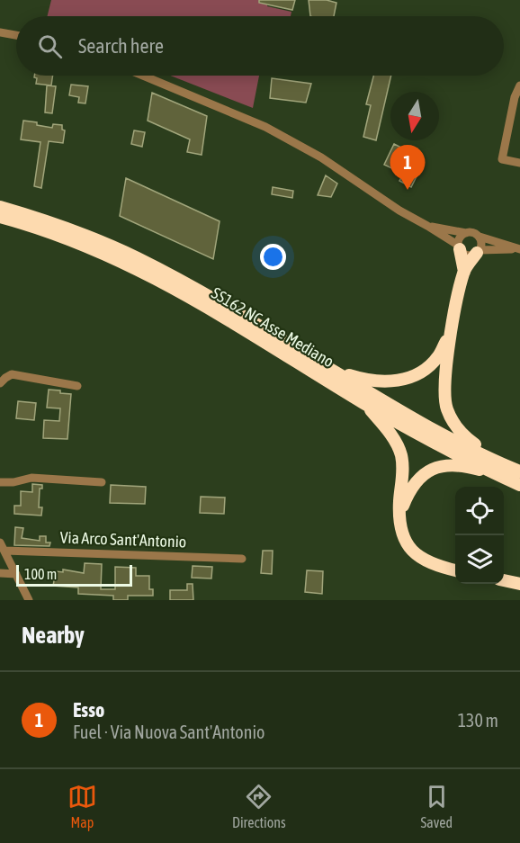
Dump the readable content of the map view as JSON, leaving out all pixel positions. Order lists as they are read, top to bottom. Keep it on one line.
{"streets":{"highway":["SS162 NC Asse Mediano"],"street":["Via Arco Sant'Antonio"]},"scale_bar":"100 m","north":"bottom","page":{"search":"Search here","pins":"1","scale":"100 m","heading":"Nearby","list":[{"mark":"1","name":"Esso","note":"Fuel · Via Nuova Sant'Antonio","value":"130 m"}],"nav":["Map","Directions","Saved"]}}
